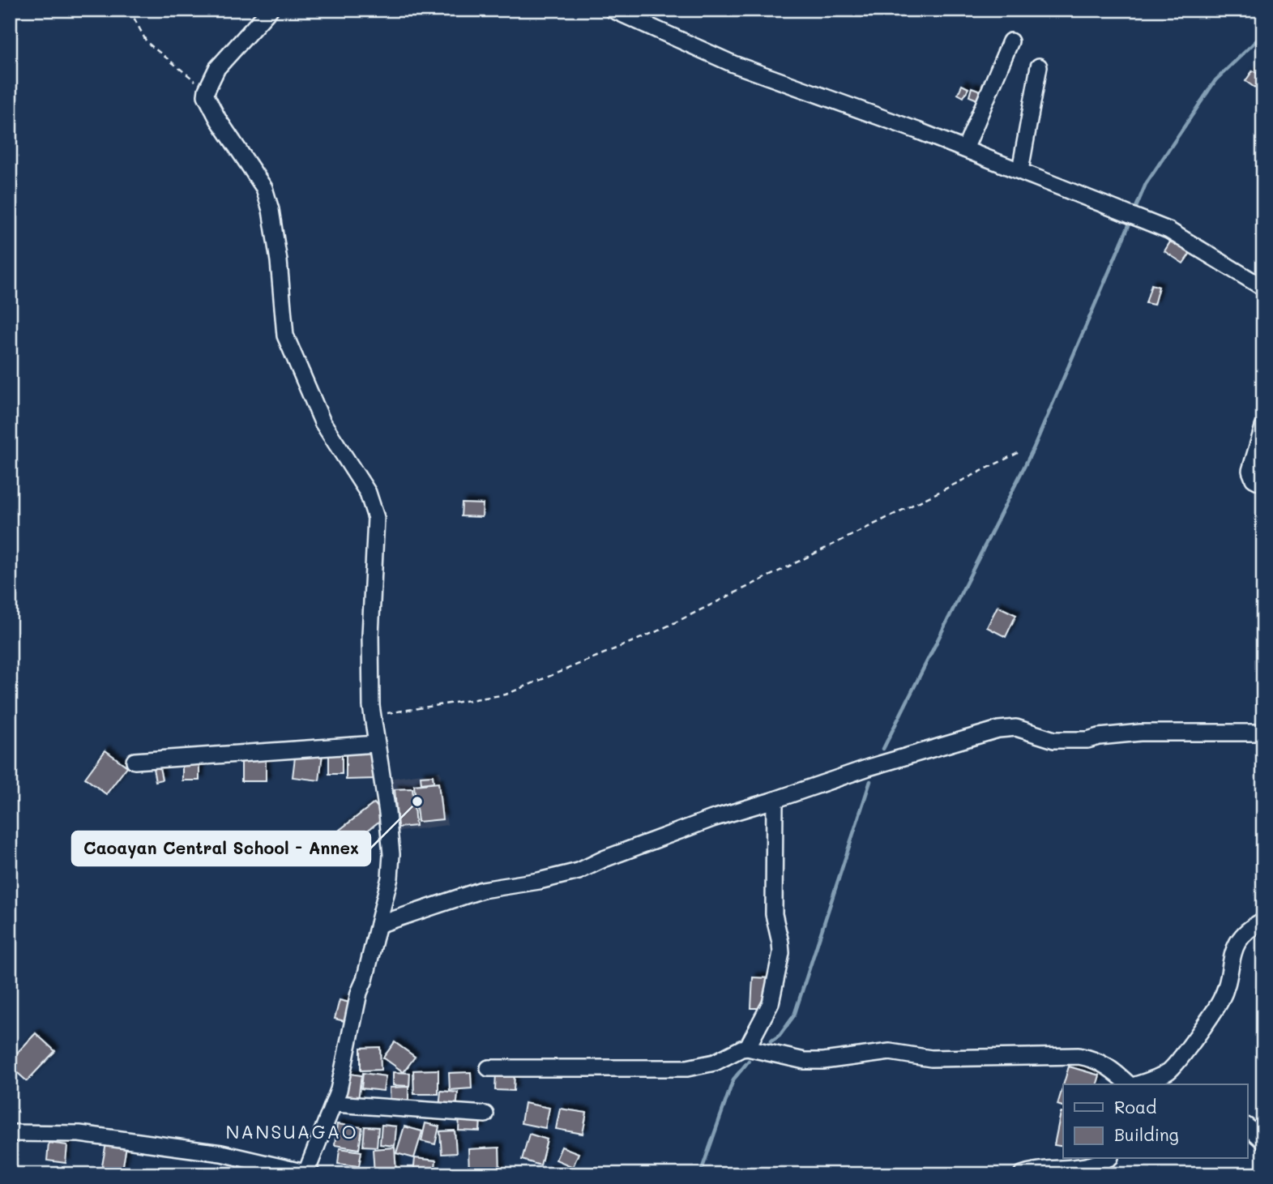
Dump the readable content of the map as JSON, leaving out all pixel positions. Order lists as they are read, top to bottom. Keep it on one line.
{"districts":["NANSUAGAO"],"places":["Caoayan Central School - Annex"],"legend":["Road","Building"]}
